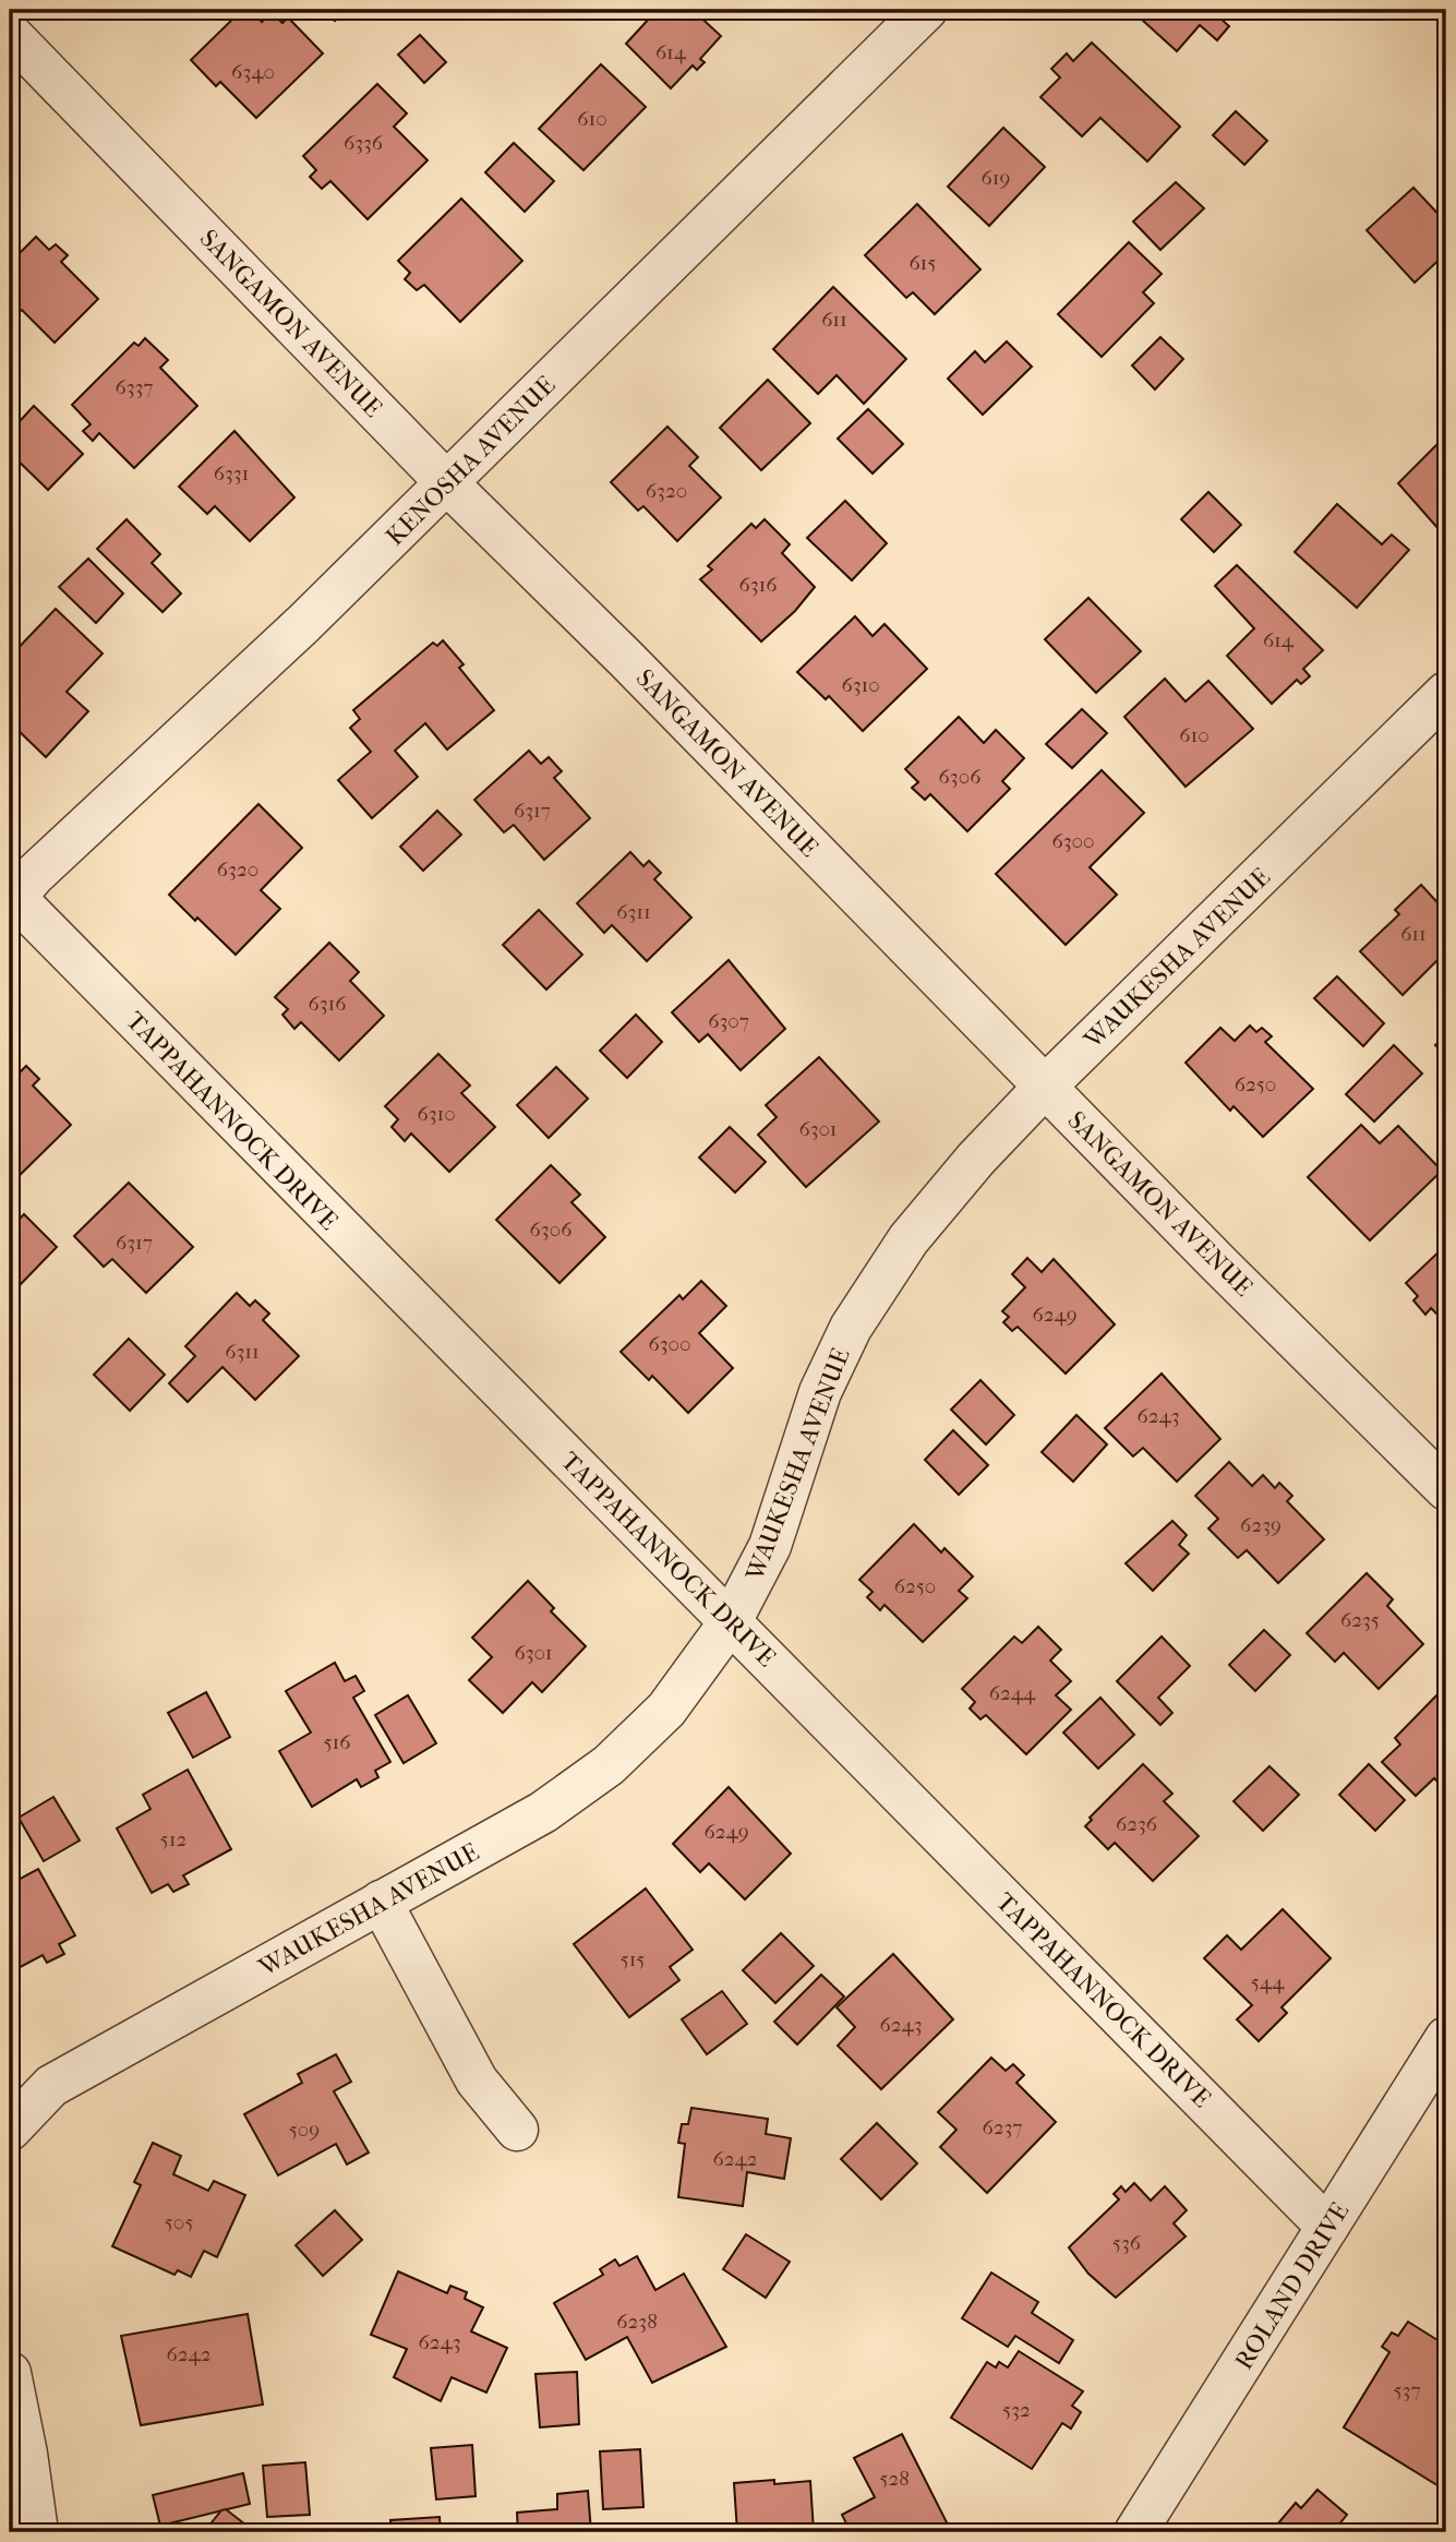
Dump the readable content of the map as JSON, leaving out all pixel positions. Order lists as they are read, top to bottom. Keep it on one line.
{"streets":{"street":["SANGAMON AVENUE","KENOSHA AVENUE","WAUKESHA AVENUE","TAPPAHANNOCK DRIVE","ROLAND DRIVE"]},"crossings":[["SANGAMON AVENUE","KENOSHA AVENUE"],["SANGAMON AVENUE","WAUKESHA AVENUE"],["KENOSHA AVENUE","TAPPAHANNOCK DRIVE"],["WAUKESHA AVENUE","TAPPAHANNOCK DRIVE"],["TAPPAHANNOCK DRIVE","ROLAND DRIVE"]],"house_numbers":["614","6340","610","6336","619","615","611","6337","6331","6320","6316","614","6310","610","6306","6317","6300","6320","6311","611","6316","6307","6250","6310","6301","6306","6317","6249","6300","6311","6243","6239","6250","6235","6301","6244","516","6236","6249","512","515","544","6243","6237","509","6242","505","536","6238","6243","6242","537","532","528"]}
